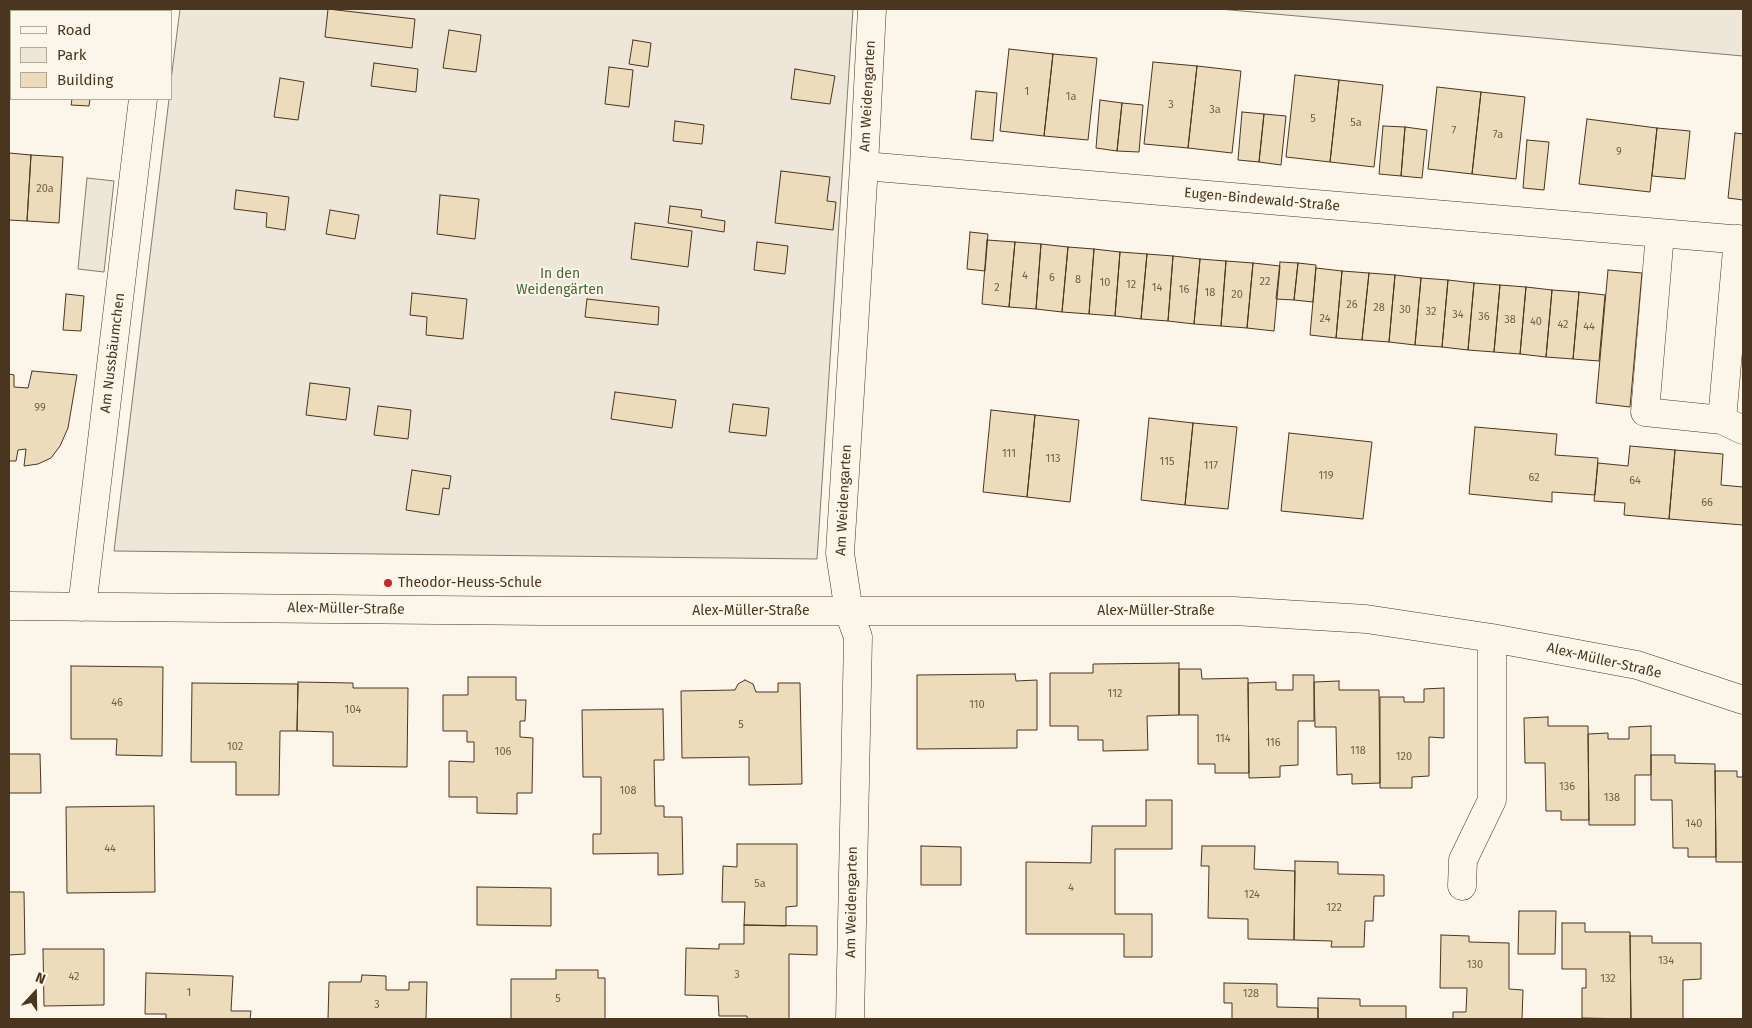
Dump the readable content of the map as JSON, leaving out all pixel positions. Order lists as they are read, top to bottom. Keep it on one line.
{"streets":{"street":["Am Weidengarten","Eugen-Bindewald-Straße","Am Nussbäumchen","Alex-Müller-Straße"]},"crossings":[["Am Weidengarten","Eugen-Bindewald-Straße"],["Am Weidengarten","Alex-Müller-Straße"],["Am Nussbäumchen","Alex-Müller-Straße"]],"parks":["In den Weidengärten"],"places":["Theodor-Heuss-Schule"],"house_numbers":["1","1a","3","3a","5","5a","7","7a","9","20a","4","6","8","22","10","12","2","14","16","18","20","26","28","30","32","34","36","24","38","40","42","44","99","111","113","115","117","119","62","64","66","112","46","110","104","5","114","116","102","118","106","120","136","108","138","140","44","5a","4","124","122","134","130","3","42","132","1","128","5","3"],"legend":["Road","Park","Building"],"north":"top"}
